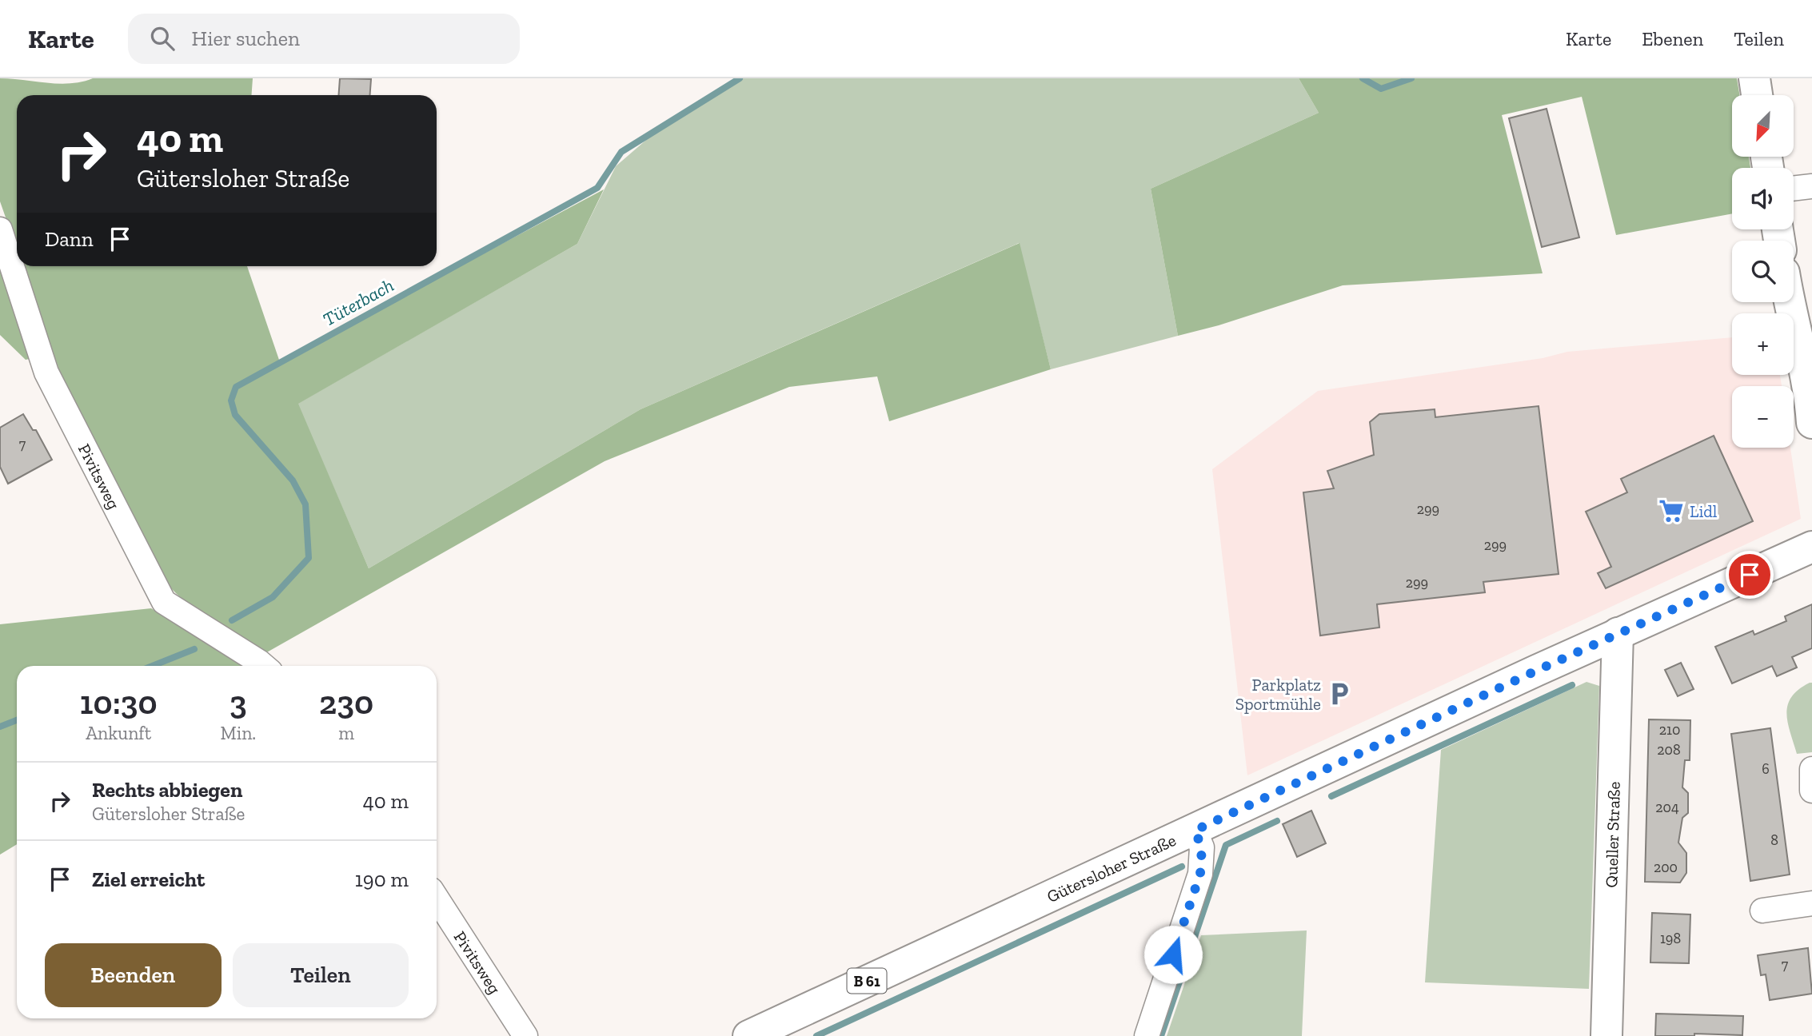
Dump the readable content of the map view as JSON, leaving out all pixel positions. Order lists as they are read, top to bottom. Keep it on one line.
{"streets":{"main road":["Queller Straße","Gütersloher Straße","B 61"],"street":["Pivitsweg"]},"crossings":[["Queller Straße","Gütersloher Straße"]],"water":["Tüterbach"],"places":{"supermarket":["Lidl"],"parking":["Parkplatz Sportmühle"]},"house_numbers":["7","299","299","299","210","208","6","204","8","200","198","7"],"north":"bottom left","page":{"header":"Karte","search":"Hier suchen","nav":["Karte","Ebenen","Teilen"],"map_buttons":["+","−"],"turn":["40 m","Gütersloher Straße"],"then":"Dann","eta":["10:30","Ankunft","3","Min.","230","m"],"list":[{"name":"Rechts abbiegen","note":"Gütersloher Straße","value":"40 m"},{"name":"Ziel erreicht","value":"190 m"}],"buttons":["Beenden","Teilen"]}}
